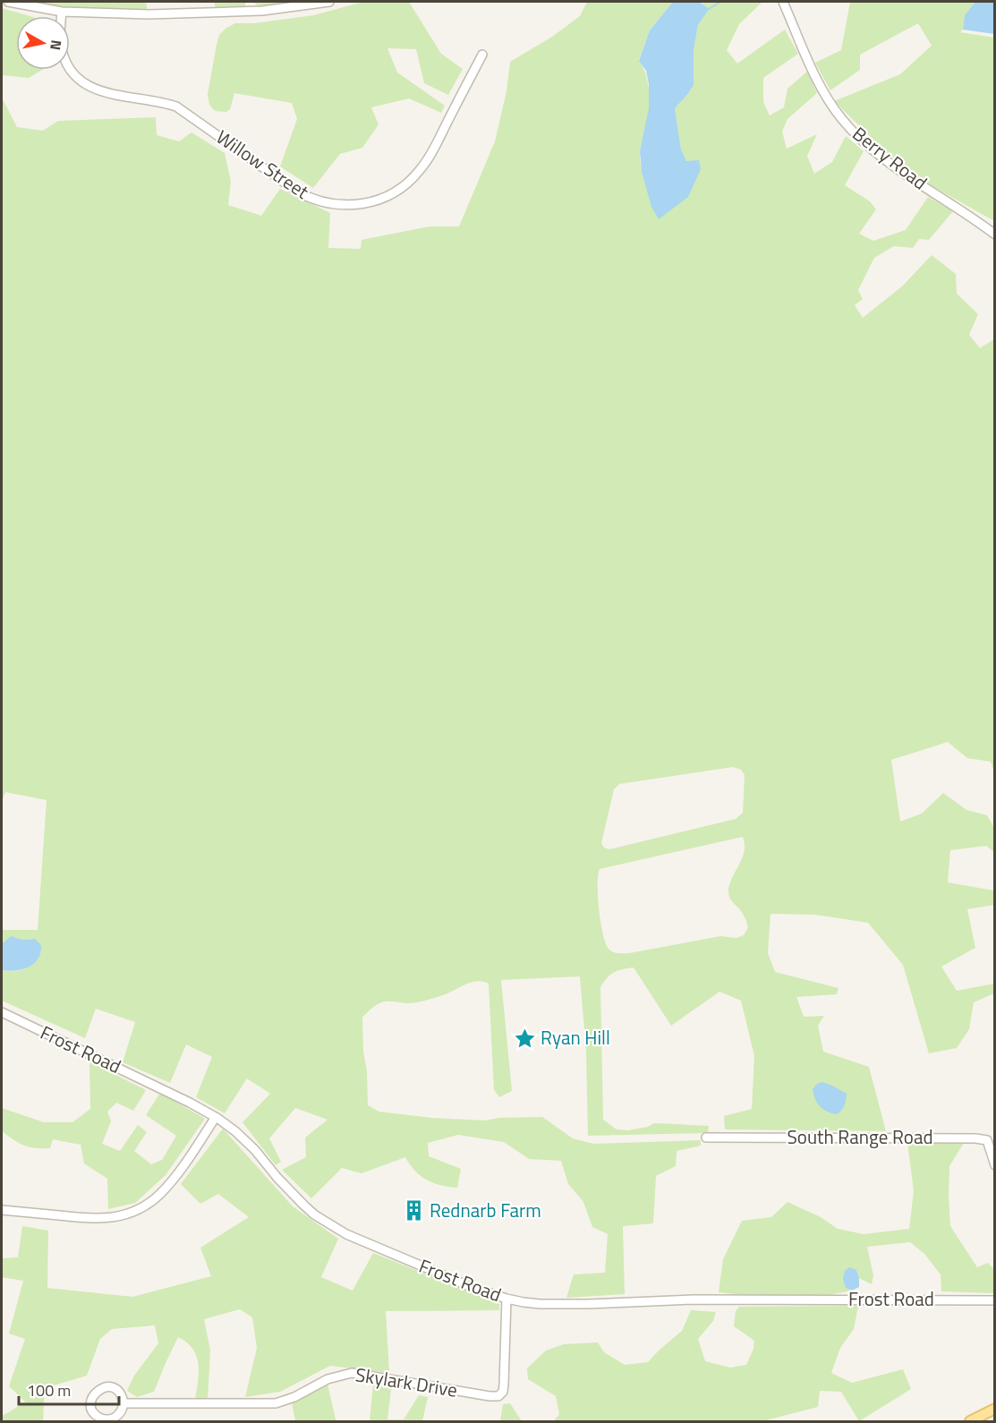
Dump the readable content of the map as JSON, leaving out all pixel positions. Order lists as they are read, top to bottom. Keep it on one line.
{"streets":{"street":["Berry Road","Willow Street","Frost Road","South Range Road","Skylark Drive"]},"crossings":[["Frost Road","Skylark Drive"]],"places":{"place":["Ryan Hill"],"building":["Rednarb Farm"]},"scale_bar":"100 m","north":"right"}
